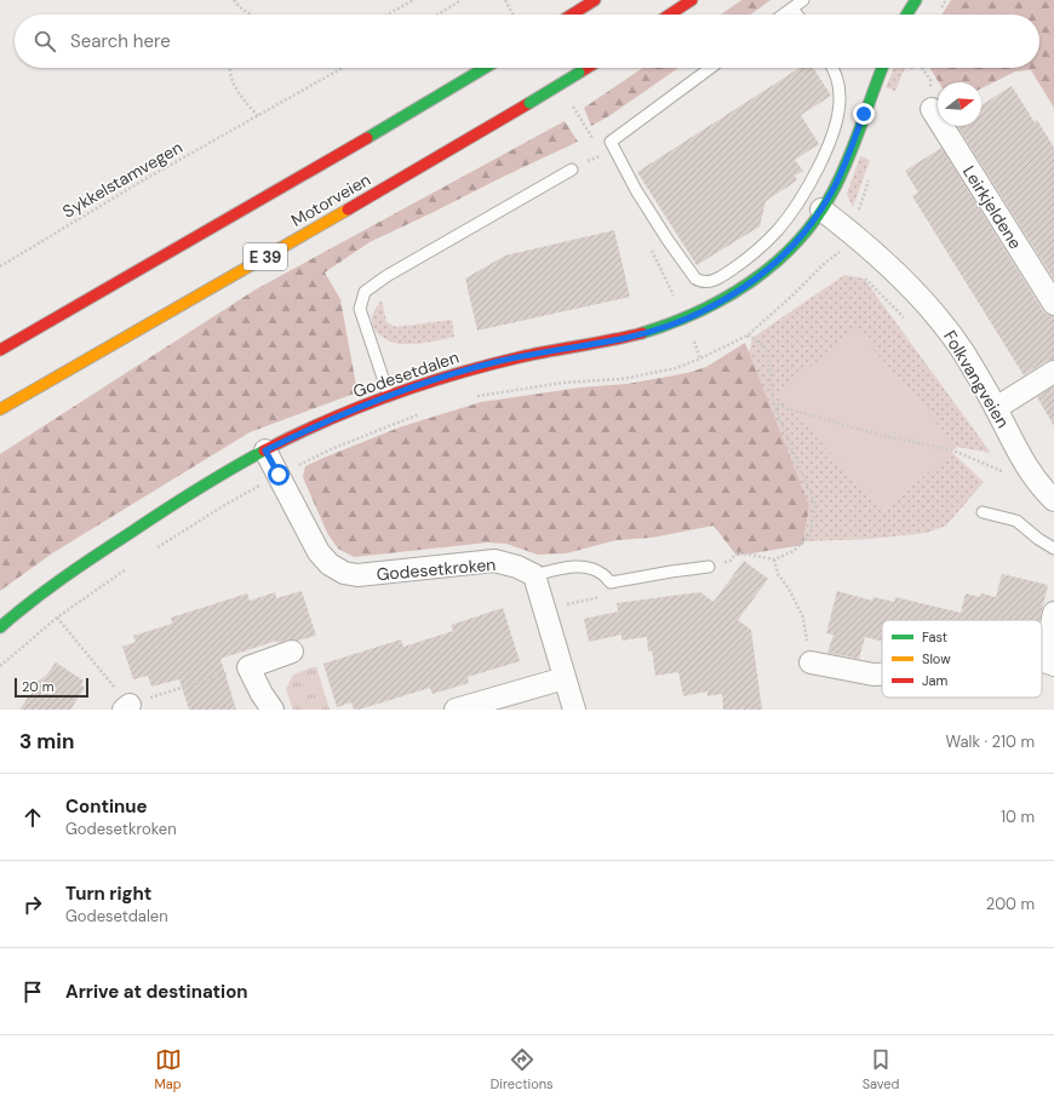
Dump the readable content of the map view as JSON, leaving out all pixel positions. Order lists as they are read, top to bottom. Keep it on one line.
{"streets":{"main road":["Motorveien","E 39","Godesetdalen"],"street":["Leirkjeldene","Folkvangveien","Godesetkroken"],"path":["Sykkelstamvegen"]},"crossings":[["Godesetdalen","Folkvangveien"],["Godesetdalen","Godesetkroken"]],"legend":["Fast","Slow","Jam"],"scale_bar":"20 m","north":"right","page":{"search":"Search here","scale":"20 m","heading":["3 min","Walk · 210 m"],"list":[["Continue","Godesetkroken","10 m"],["Turn right","Godesetdalen","200 m"],"Arrive at destination"],"nav":["Map","Directions","Saved"]}}
